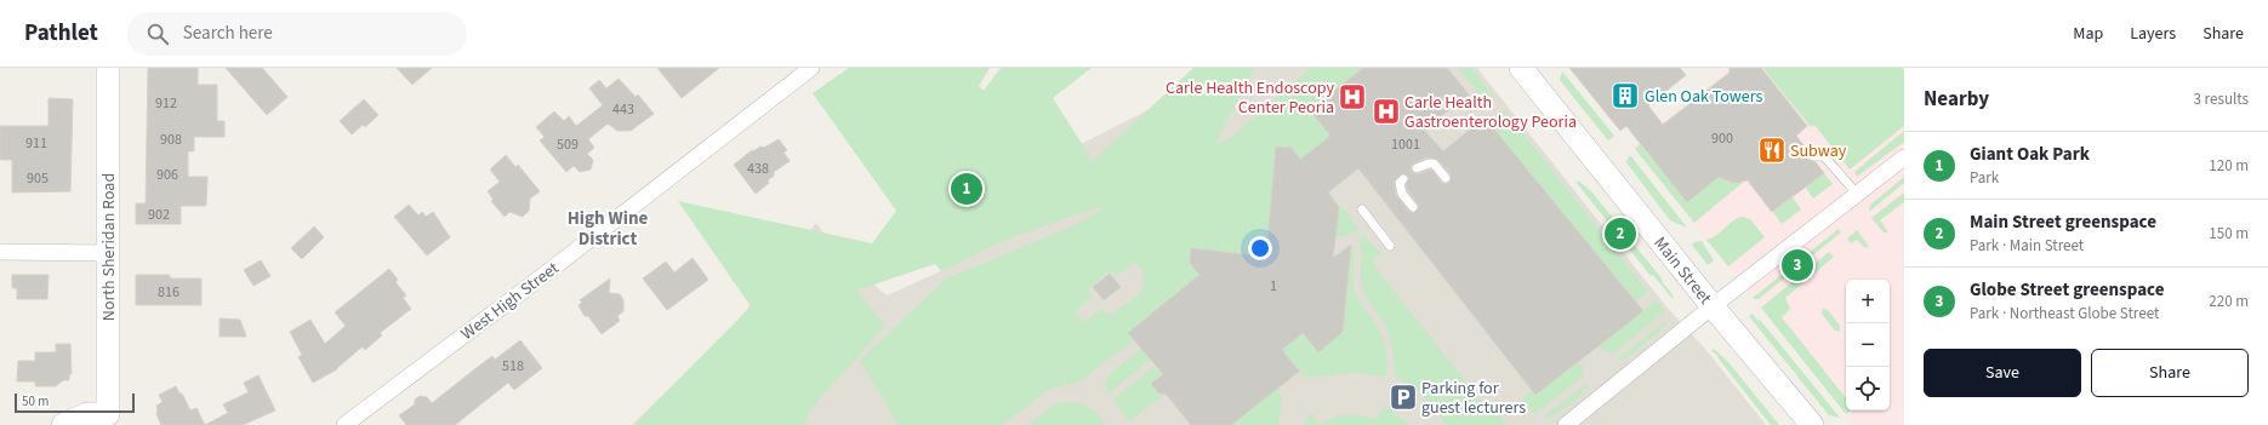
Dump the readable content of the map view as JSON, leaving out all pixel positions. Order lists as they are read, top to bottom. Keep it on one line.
{"streets":{"main road":["North Sheridan Road","Main Street"],"street":["West High Street"]},"districts":["High Wine District"],"places":{"building":["Glen Oak Towers"],"hospital":["Carle Health Endoscopy Center Peoria","Carle Health Gastroenterology Peoria"],"restaurant":["Subway"],"parking":["Parking for guest lecturers"]},"house_numbers":["912","443","900","908","911","509","1001","438","906","905","902","1","816","518"],"scale_bar":"50 m","page":{"header":"Pathlet","search":"Search here","nav":["Map","Layers","Share"],"heading":["Nearby","3 results"],"list":[{"mark":"1","name":"Giant Oak Park","note":"Park","value":"120 m"},{"mark":"2","name":"Main Street greenspace","note":"Park · Main Street","value":"150 m"},{"mark":"3","name":"Globe Street greenspace","note":"Park · Northeast Globe Street","value":"220 m"}],"pins":["1","2","3"],"map_buttons":["+","−"],"buttons":["Save","Share"],"scale":"50 m"}}
